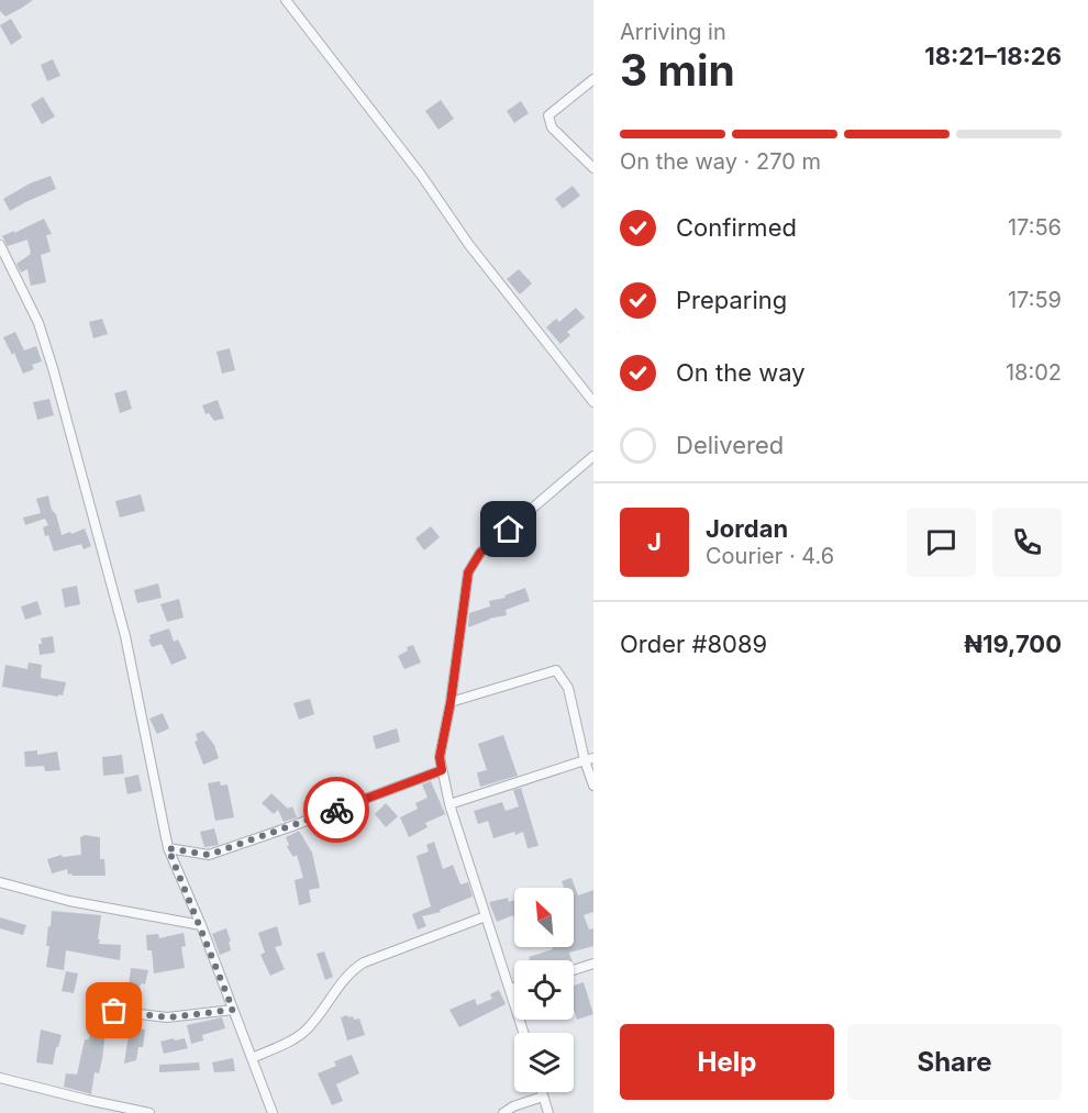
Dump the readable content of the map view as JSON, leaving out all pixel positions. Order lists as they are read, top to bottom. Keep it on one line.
{"north":"top left","page":{"heading":["3 min","Arriving in","18:21–18:26"],"panel":["Jordan","Courier · 4.6","Order #8089","₦19,700"],"bar":"On the way · 270 m","list":[["Confirmed","17:56"],["Preparing","17:59"],["On the way","18:02"],"Delivered"],"round":"J","buttons":["Help","Share"]}}
